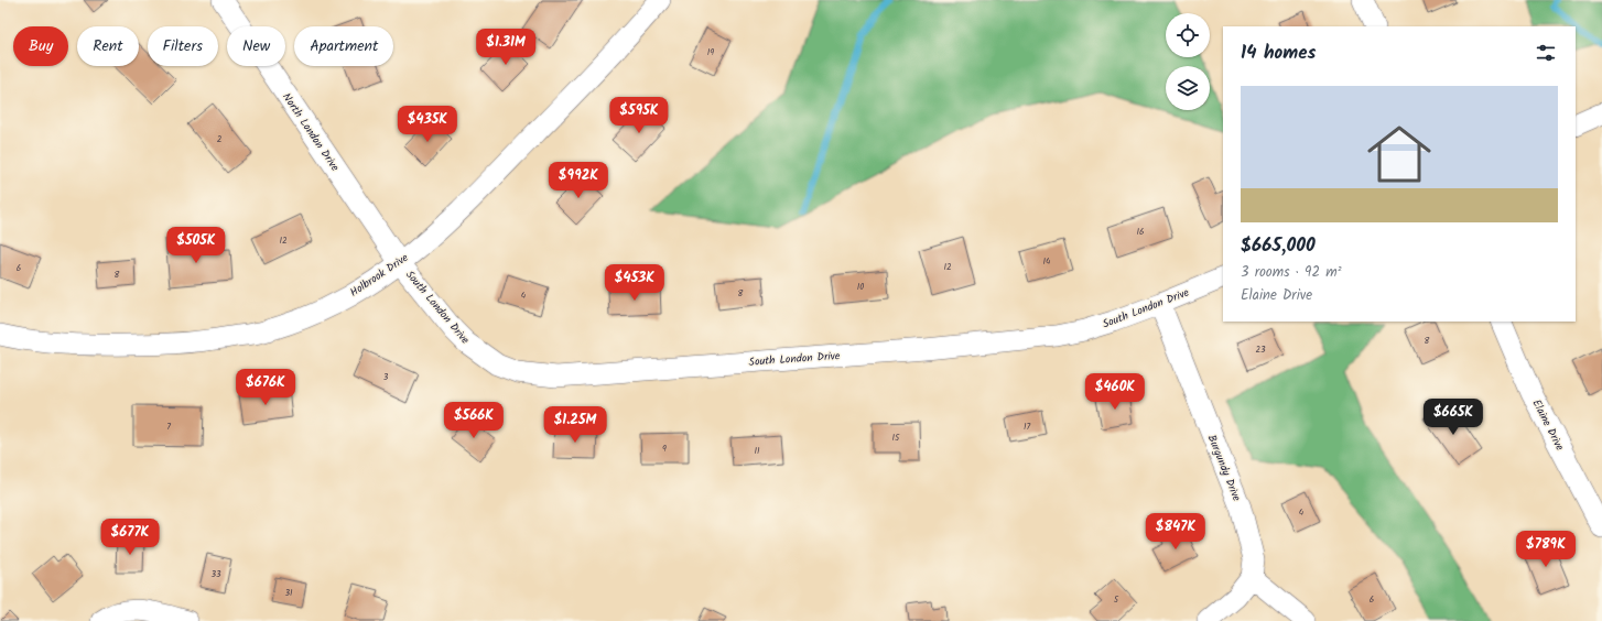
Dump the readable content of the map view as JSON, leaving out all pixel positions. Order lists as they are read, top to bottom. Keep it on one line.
{"streets":{"street":["North London Drive","Holbrook Drive","South London Drive","Elaine Drive","Burgundy Drive"]},"crossings":[["North London Drive","Holbrook Drive"],["North London Drive","South London Drive"],["Holbrook Drive","South London Drive"],["South London Drive","Burgundy Drive"]],"house_numbers":["19","2","16","12","14","12","6","8","10","8","4","8","23","3","7","17","15","9","11","4","33","31","5","6"],"page":{"chip":["Buy","Rent","Filters","New","Apartment"],"heading":"14 homes","price":["$1.31M","$595K","$435K","$992K","$505K","$453K","$676K","$460K","$665K","$566K","$1.25M","$847K","$677K","$789K"],"list":[{"name":"$665,000","note":"3 rooms · 92 m² · Elaine Drive"}]}}
